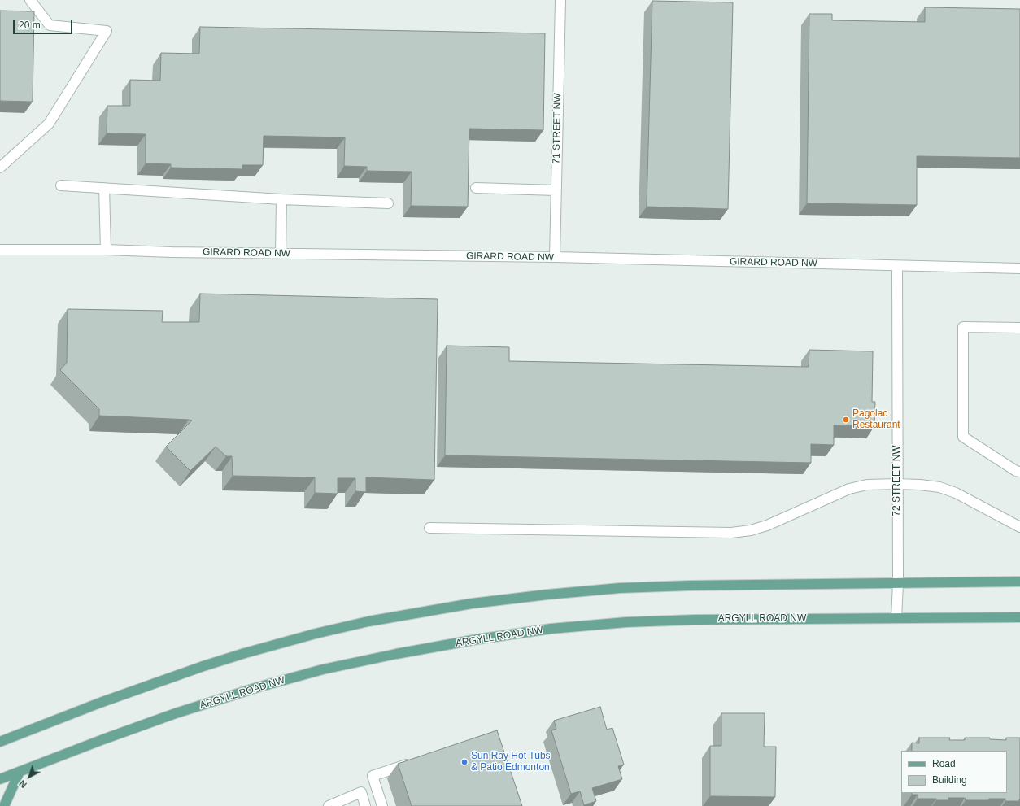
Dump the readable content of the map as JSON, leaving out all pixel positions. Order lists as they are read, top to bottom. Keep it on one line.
{"streets":{"main road":["ARGYLL ROAD NW"],"street":["71 STREET NW","GIRARD ROAD NW","72 STREET NW"]},"crossings":[["71 STREET NW","GIRARD ROAD NW"],["GIRARD ROAD NW","72 STREET NW"],["72 STREET NW","ARGYLL ROAD NW"]],"places":["Pagolac Restaurant","Sun Ray Hot Tubs & Patio Edmonton"],"legend":["Road","Building"],"scale_bar":"20 m","north":"bottom left"}
